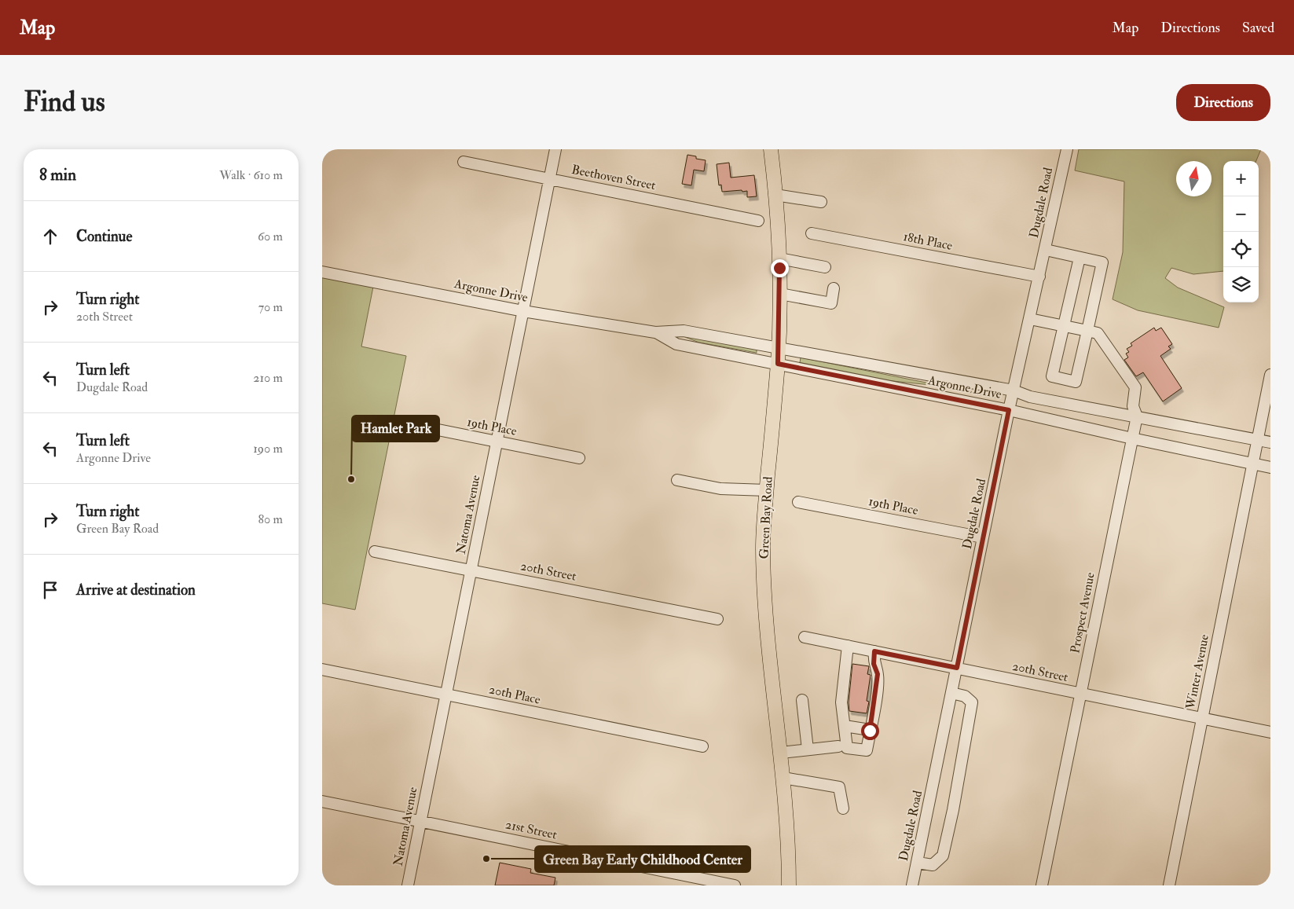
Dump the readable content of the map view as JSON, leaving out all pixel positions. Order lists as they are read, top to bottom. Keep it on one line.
{"streets":{"main road":["Green Bay Road"],"street":["Beethoven Street","Dugdale Road","18th Place","Argonne Drive","19th Place","Natoma Avenue","20th Street","Prospect Avenue","Winter Avenue","20th Place","21st Street"]},"crossings":[["Beethoven Street","Natoma Avenue"],["Dugdale Road","18th Place"],["Dugdale Road","Argonne Drive"],["Dugdale Road","19th Place"],["Dugdale Road","20th Street"],["Argonne Drive","Natoma Avenue"],["Argonne Drive","Green Bay Road"],["Argonne Drive","Prospect Avenue"],["Argonne Drive","Winter Avenue"],["19th Place","Natoma Avenue"],["Natoma Avenue","20th Street"],["Natoma Avenue","20th Place"],["Natoma Avenue","21st Street"],["20th Street","Prospect Avenue"],["20th Street","Winter Avenue"]],"places":["Hamlet Park","Green Bay Early Childhood Center"],"north":"top","page":{"header":"Map","nav":["Map","Directions","Saved"],"buttons":"Directions","title":"Find us","heading":["8 min","Walk · 610 m"],"map_buttons":["+","−"],"list":[["Continue","60 m"],["Turn right","20th Street","70 m"],["Turn left","Dugdale Road","210 m"],["Turn left","Argonne Drive","190 m"],["Turn right","Green Bay Road","80 m"],"Arrive at destination"]}}
